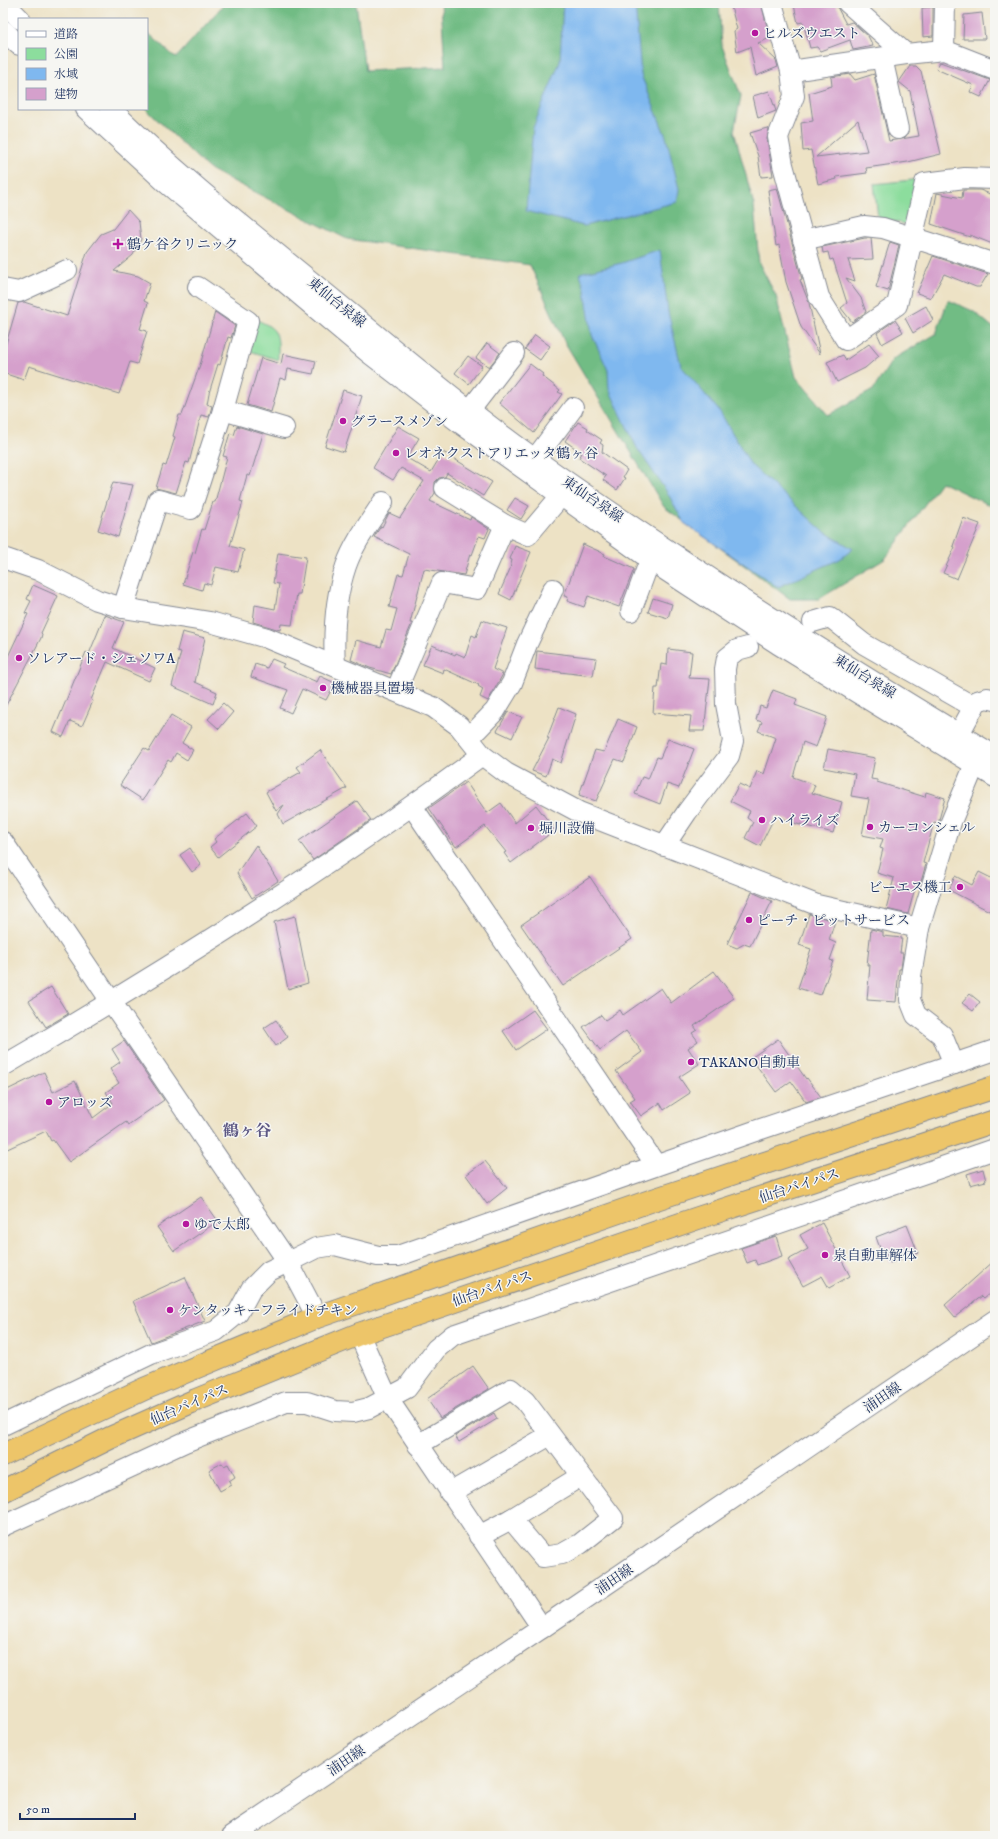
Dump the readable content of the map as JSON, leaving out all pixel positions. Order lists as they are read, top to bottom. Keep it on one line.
{"streets":{"highway":["仙台バイパス"],"street":["東仙台泉線","浦田線"]},"districts":["鶴ヶ谷"],"places":{"other":["ヒルズウエスト","グラースメゾン","レオネクストアリエッタ鶴ヶ谷","ソレアード・シェソワA","機械器具置場","ハイライズ","カーコンシェル","堀川設備","ビーエス機工","ピーチ・ピットサービス","TAKANO自動車","アロッズ","ゆで太郎","泉自動車解体","ケンタッキーフライドチキン"],"health":["鶴ケ谷クリニック"]},"legend":["道路","公園","水域","建物"],"scale_bar":"50 m"}
